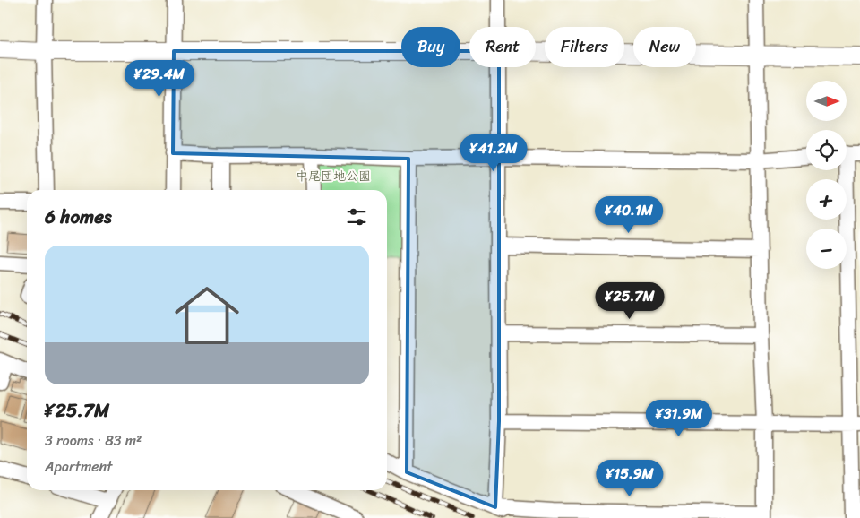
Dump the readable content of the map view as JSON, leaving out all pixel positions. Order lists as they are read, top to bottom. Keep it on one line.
{"parks":["中尾団地公園"],"north":"right","page":{"chip":["Buy","Rent","Filters","New"],"price":["¥29.4M","¥41.2M","¥40.1M","¥25.7M","¥31.9M","¥15.9M"],"map_buttons":["+","−"],"heading":"6 homes","list":[{"name":"¥25.7M","note":"3 rooms · 83 m² · Apartment"}]}}
